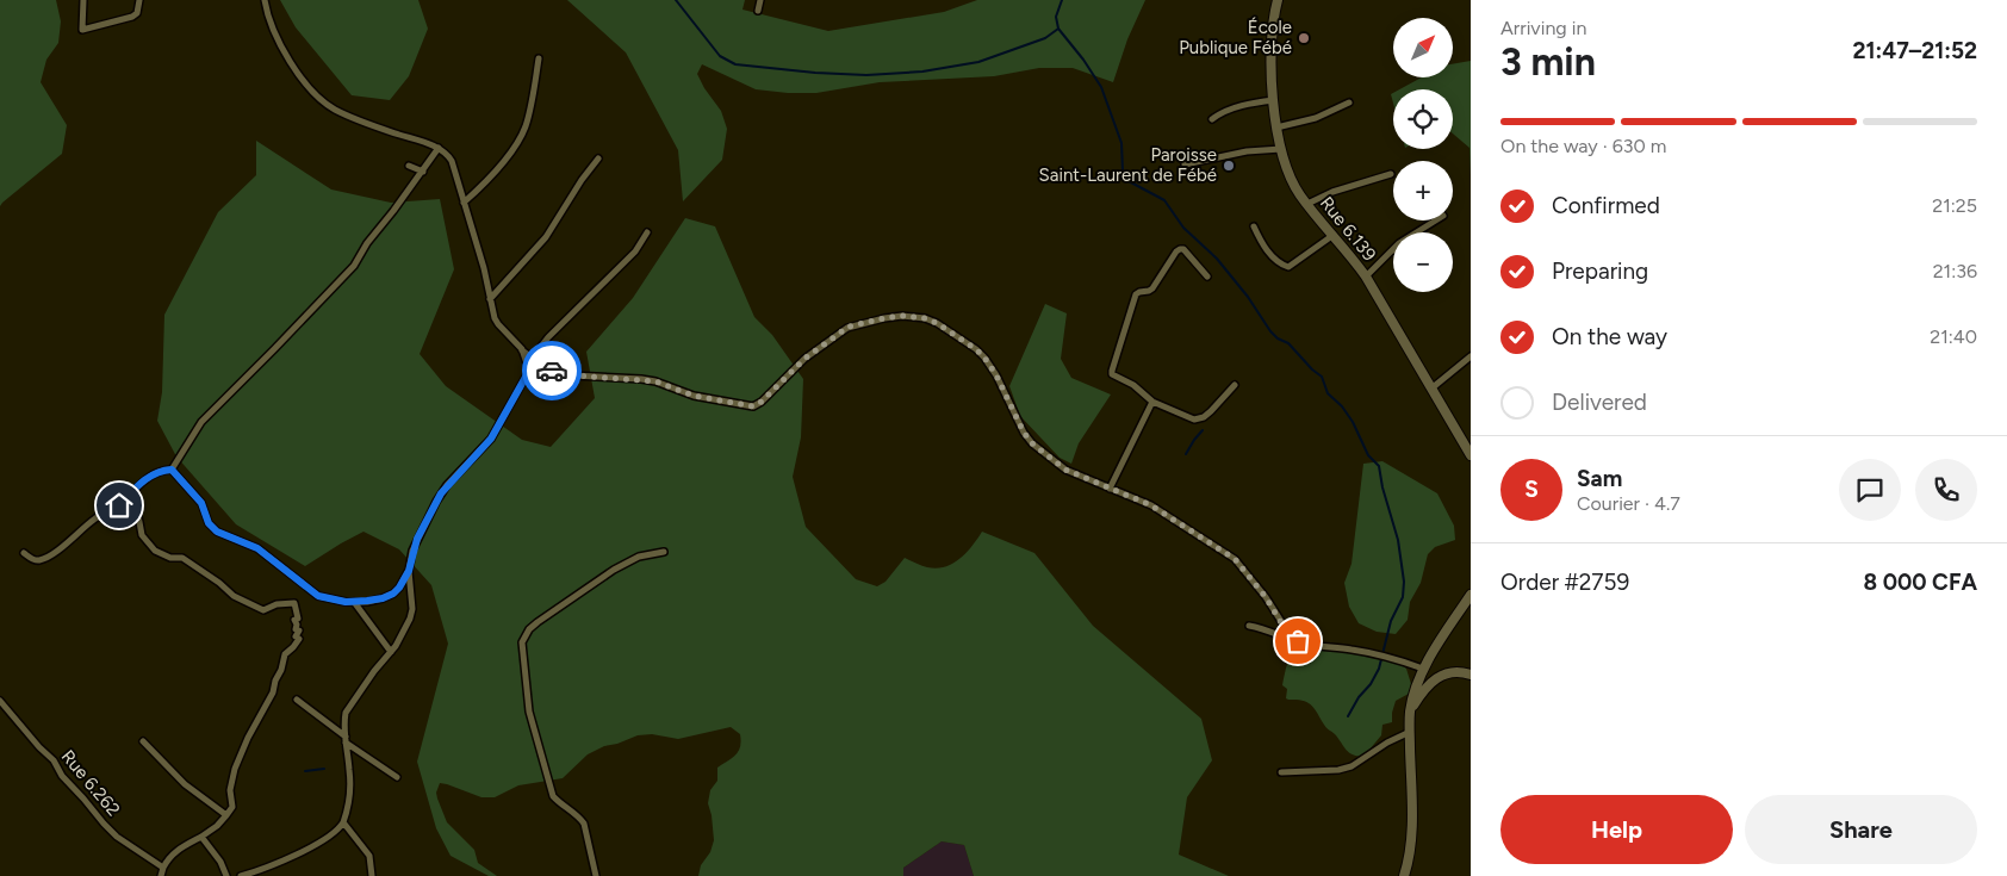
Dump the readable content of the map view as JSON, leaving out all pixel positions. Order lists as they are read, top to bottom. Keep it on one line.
{"streets":{"street":["Rue 6.139","Rue 6.262"]},"places":["École Publique Fébé","Paroisse Saint-Laurent de Fébé"],"north":"top right","page":{"heading":["3 min","Arriving in","21:47–21:52"],"panel":["Sam","Courier · 4.7","Order #2759","8 000 CFA"],"map_buttons":["+","−"],"bar":"On the way · 630 m","list":[["Confirmed","21:25"],["Preparing","21:36"],["On the way","21:40"],"Delivered"],"round":"S","buttons":["Help","Share"]}}
